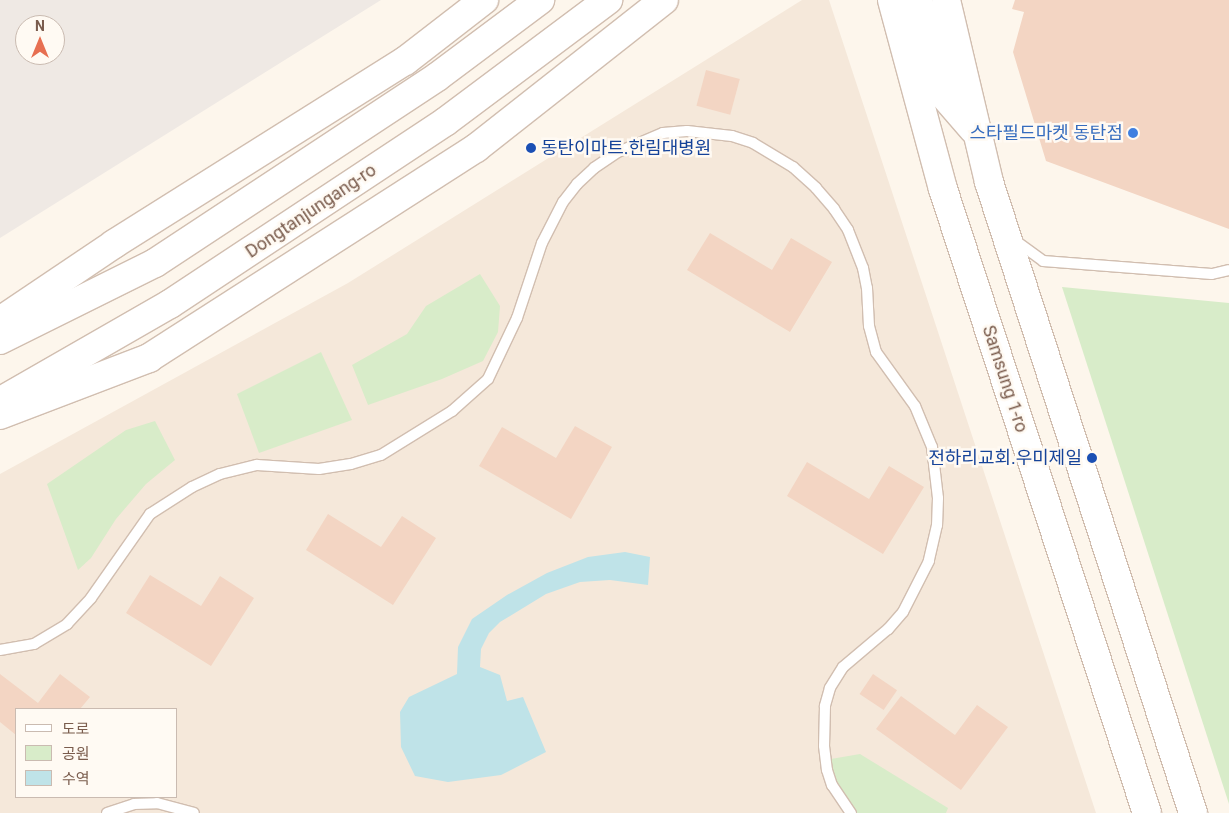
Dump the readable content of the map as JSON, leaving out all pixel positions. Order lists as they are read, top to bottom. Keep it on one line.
{"streets":{"street":["Dongtanjungang-ro","Samsung 1-ro"]},"places":["스타필드마켓 동탄점","동탄이마트.한림대병원","전하리교회.우미제일"],"legend":["도로","공원","수역"],"north":"top"}
